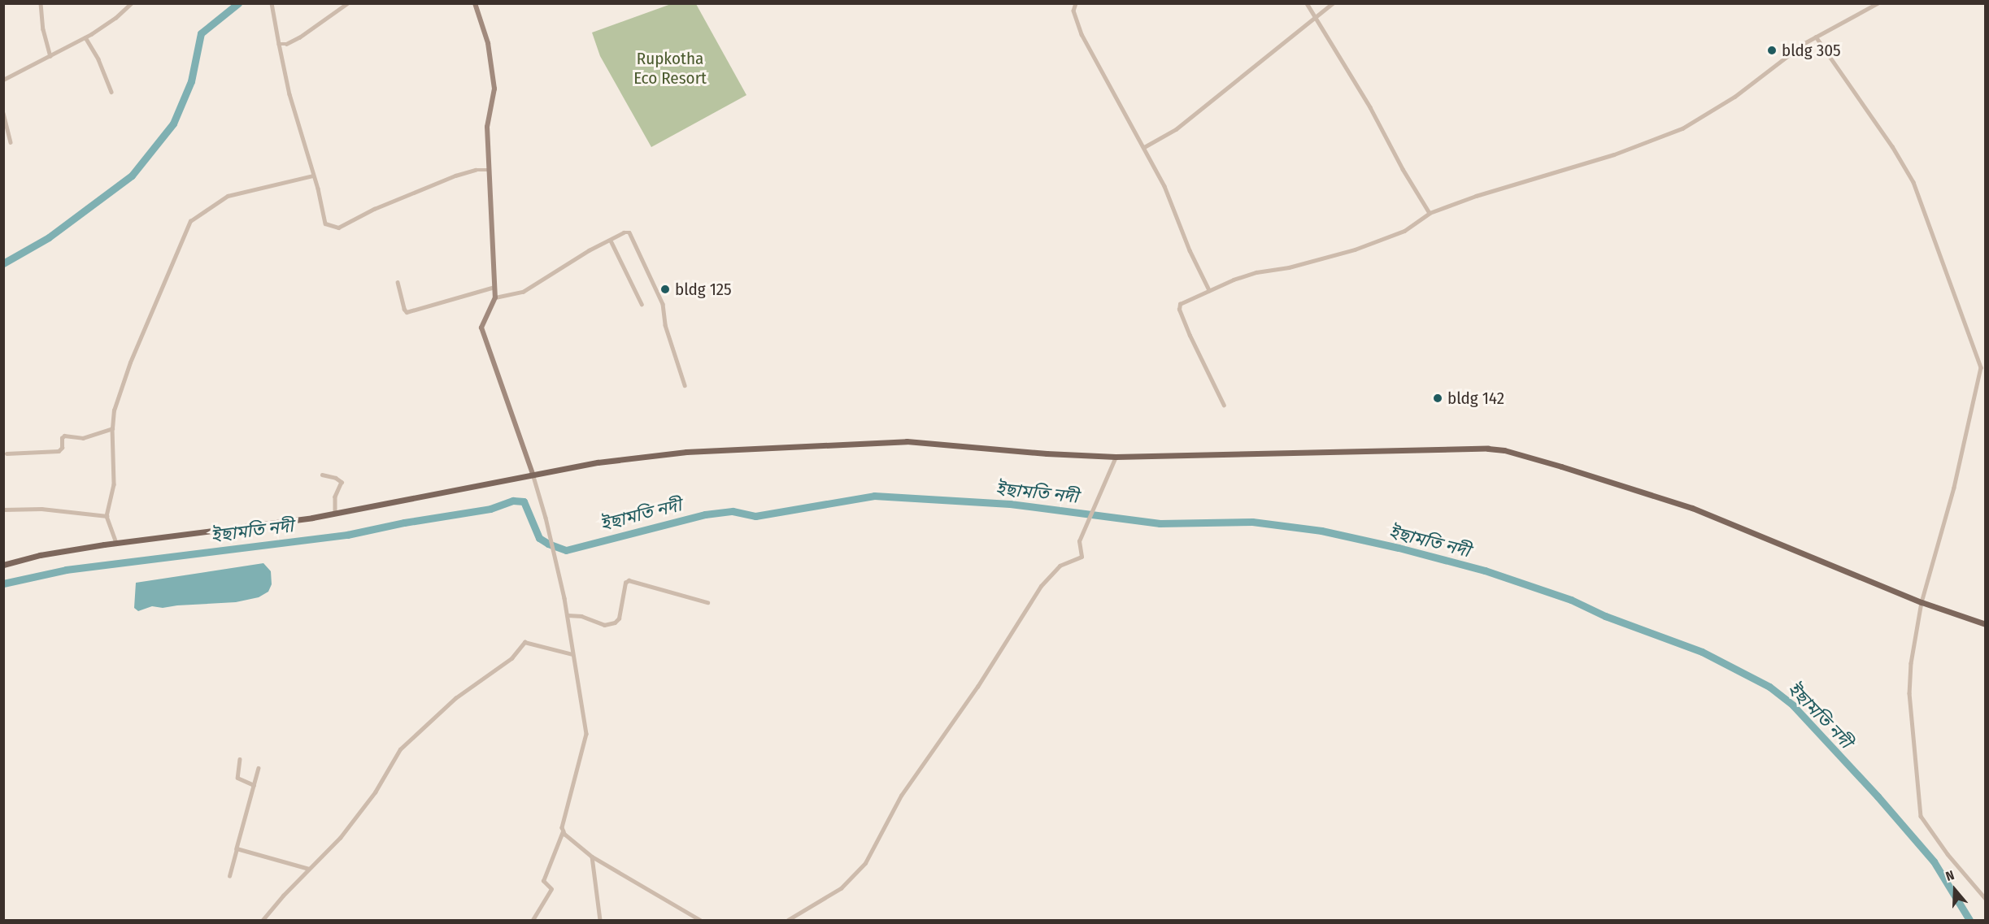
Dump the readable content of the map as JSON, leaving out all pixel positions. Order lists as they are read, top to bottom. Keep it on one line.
{"water":["ইছামতি নদী"],"parks":["Rupkotha Eco Resort"],"places":["bldg 305","bldg 125","bldg 142"],"north":"top"}
